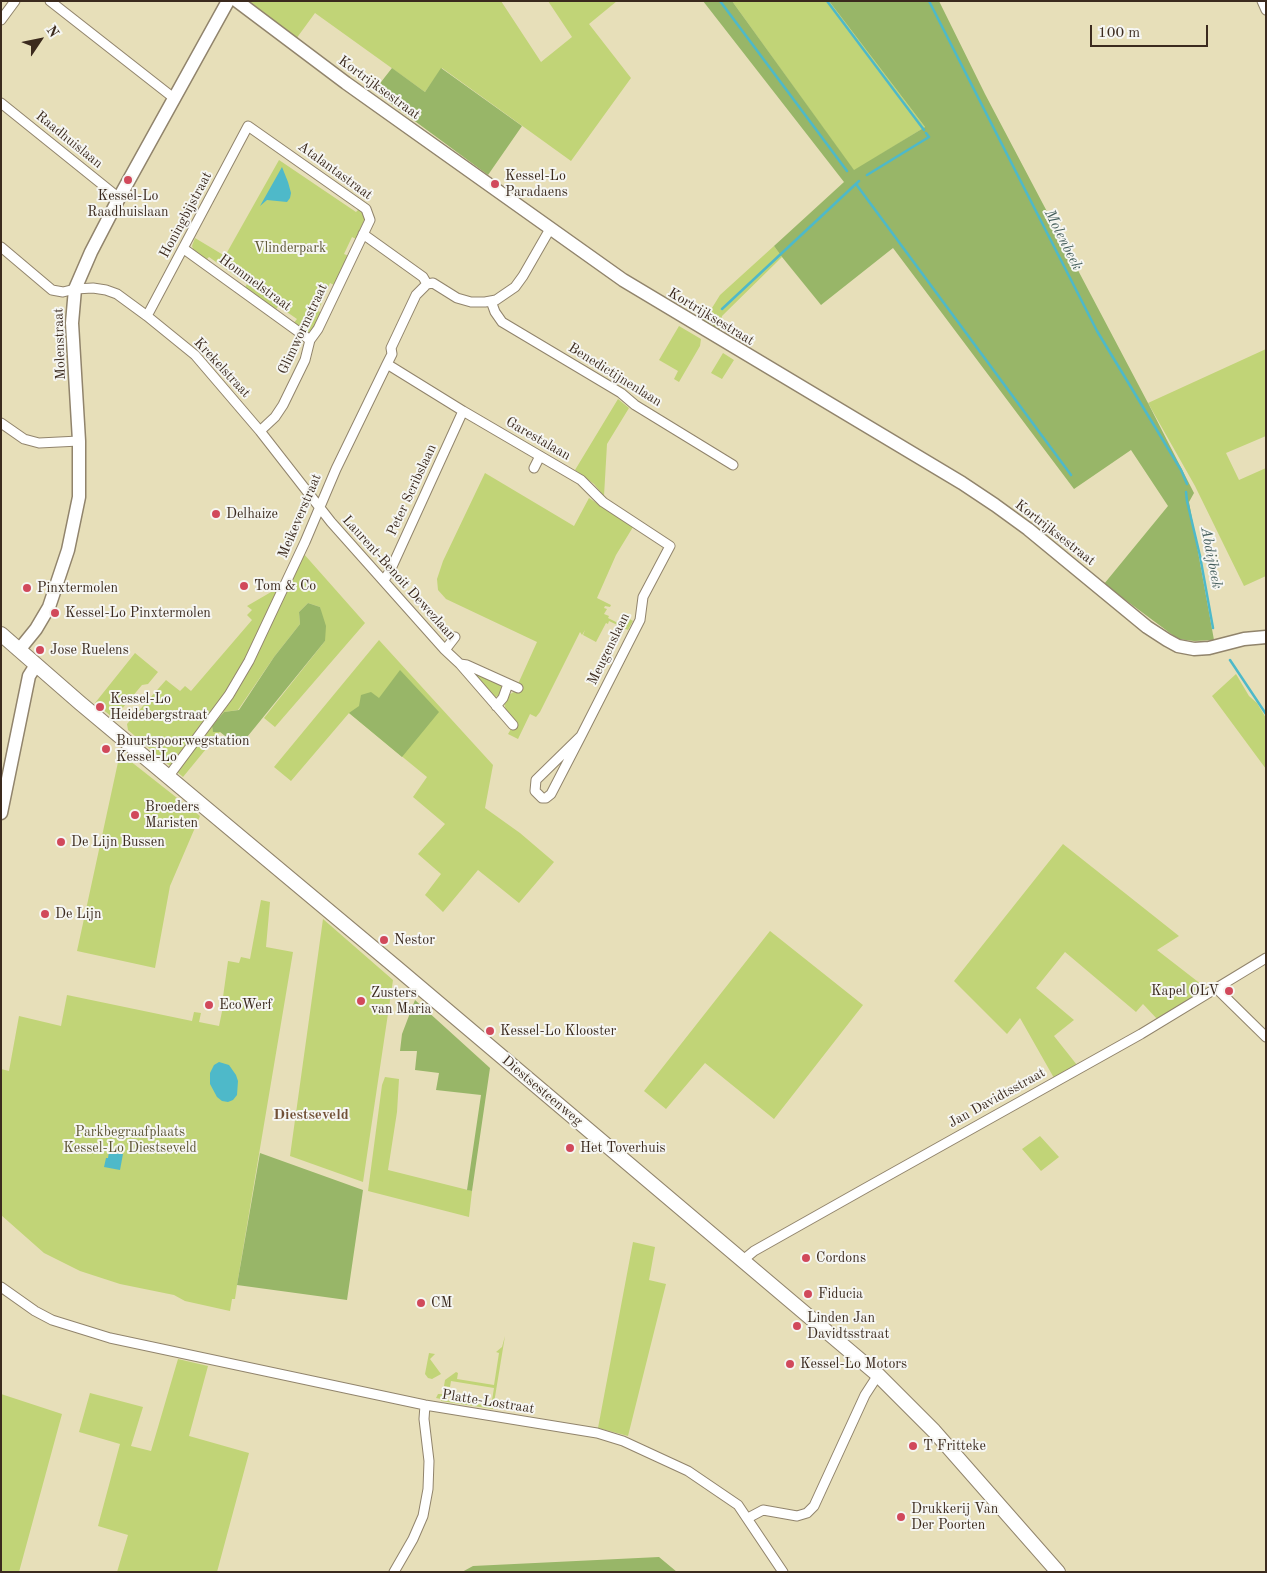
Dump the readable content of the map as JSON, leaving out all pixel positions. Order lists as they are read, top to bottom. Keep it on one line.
{"streets":{"main road":["Diestsesteenweg"],"street":["Kortrijksestraat","Raadhuislaan","Atalantastraat","Honingbijstraat","Hommelstraat","Glimwormstraat","Molenstraat","Krekelstraat","Benedictijnenlaan","Garestalaan","Peter Scribslaan","Meikeverstraat","Laurent-Benoit Dewezlaan","Meugenslaan","Jan Davidtsstraat","Platte-Lostraat"]},"crossings":[["Raadhuislaan","Molenstraat"],["Atalantastraat","Honingbijstraat"],["Atalantastraat","Glimwormstraat"],["Honingbijstraat","Hommelstraat"],["Honingbijstraat","Krekelstraat"],["Hommelstraat","Glimwormstraat"],["Glimwormstraat","Krekelstraat"],["Molenstraat","Krekelstraat"],["Molenstraat","Diestsesteenweg"],["Krekelstraat","Meikeverstraat"],["Krekelstraat","Laurent-Benoit Dewezlaan"],["Garestalaan","Peter Scribslaan"],["Garestalaan","Meikeverstraat"],["Garestalaan","Meugenslaan"],["Peter Scribslaan","Laurent-Benoit Dewezlaan"],["Meikeverstraat","Laurent-Benoit Dewezlaan"],["Meikeverstraat","Diestsesteenweg"],["Diestsesteenweg","Jan Davidtsstraat"]],"districts":["Diestseveld"],"water":["Molenbeek","Abdijbeek"],"parks":["Vlinderpark","Parkbegraafplaats Kessel-Lo Diestseveld"],"places":["Kessel-Lo Raadhuislaan","Kessel-Lo Paradaens","Delhaize","Tom & Co","Pinxtermolen","Kessel-Lo Pinxtermolen","Jose Ruelens","Kessel-Lo Heidebergstraat","Buurtspoorwegstation Kessel-Lo","Broeders Maristen","De Lijn Bussen","De Lijn","Nestor","Kapel OLV","Zusters van Maria","EcoWerf","Kessel-Lo Klooster","Het Toverhuis","Cordons","Fiducia","CM","Linden Jan Davidtsstraat","Kessel-Lo Motors","T Fritteke","Drukkerij Van Der Poorten"],"scale_bar":"100 m","north":"top right"}
